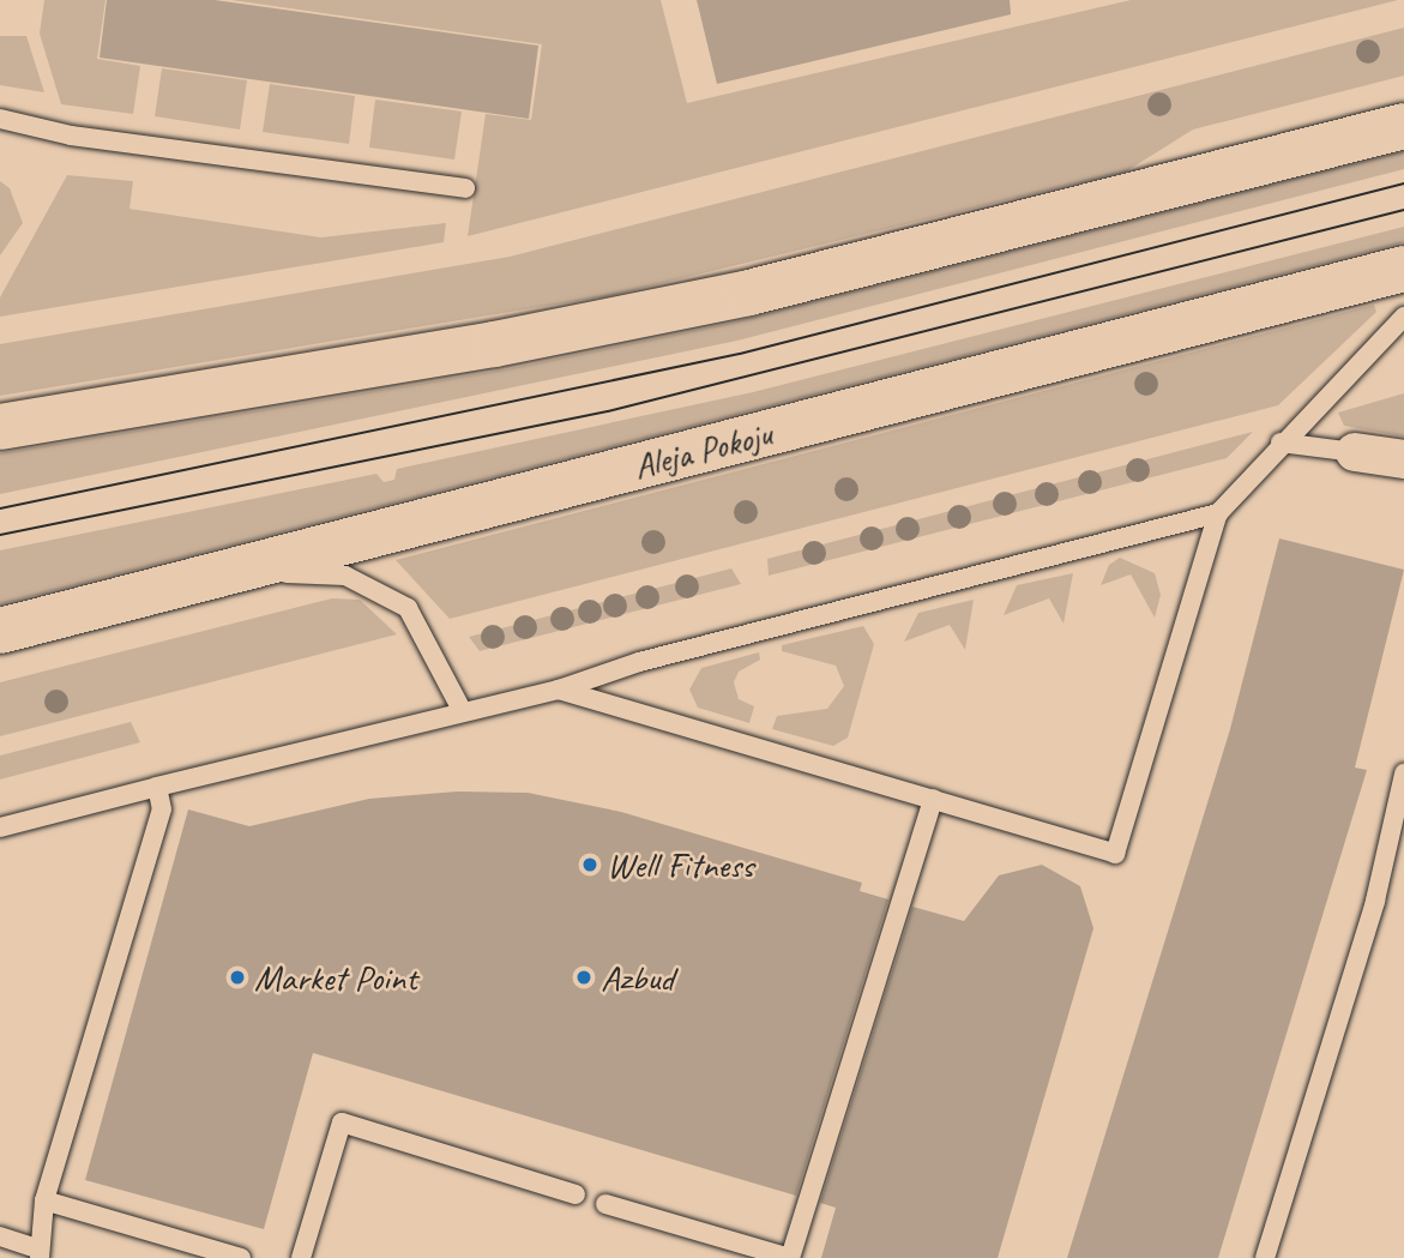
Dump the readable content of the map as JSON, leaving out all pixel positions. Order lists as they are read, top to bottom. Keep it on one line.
{"streets":{"main road":["Aleja Pokoju"]},"places":["Well Fitness","Market Point","Azbud"]}
